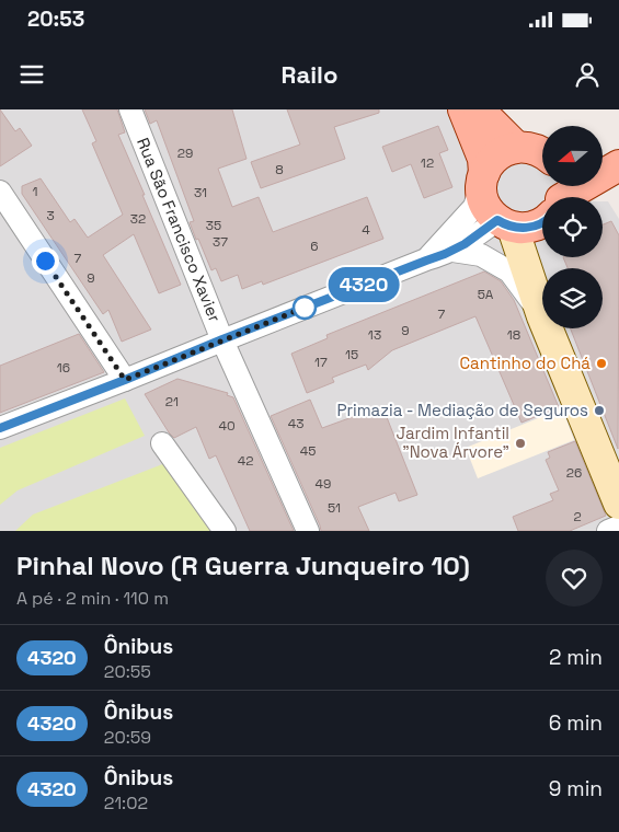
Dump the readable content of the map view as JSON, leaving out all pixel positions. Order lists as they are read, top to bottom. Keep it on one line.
{"streets":{"street":["Rua São Francisco Xavier"]},"places":["Cantinho do Chá","Primazia - Mediação de Seguros","Jardim Infantil \"Nova Árvore\""],"lines":["bus line 4320"],"house_numbers":["29","12","8","1","31","3","32","35","4","37","6","7","9","5A","7","9","13","18","15","17","16","21","43","40","45","42","26","49","51","2"],"north":"left","page":{"status":"20:53","header":"Railo","on_map":"4320","heading":["Pinhal Novo (R Guerra Junqueiro 10)","A pé · 2 min · 110 m"],"list":[{"mark":"4320","name":"Ônibus","note":"20:55","value":"2 min"},{"mark":"4320","name":"Ônibus","note":"20:59","value":"6 min"},{"mark":"4320","name":"Ônibus","note":"21:02","value":"9 min"}]}}
